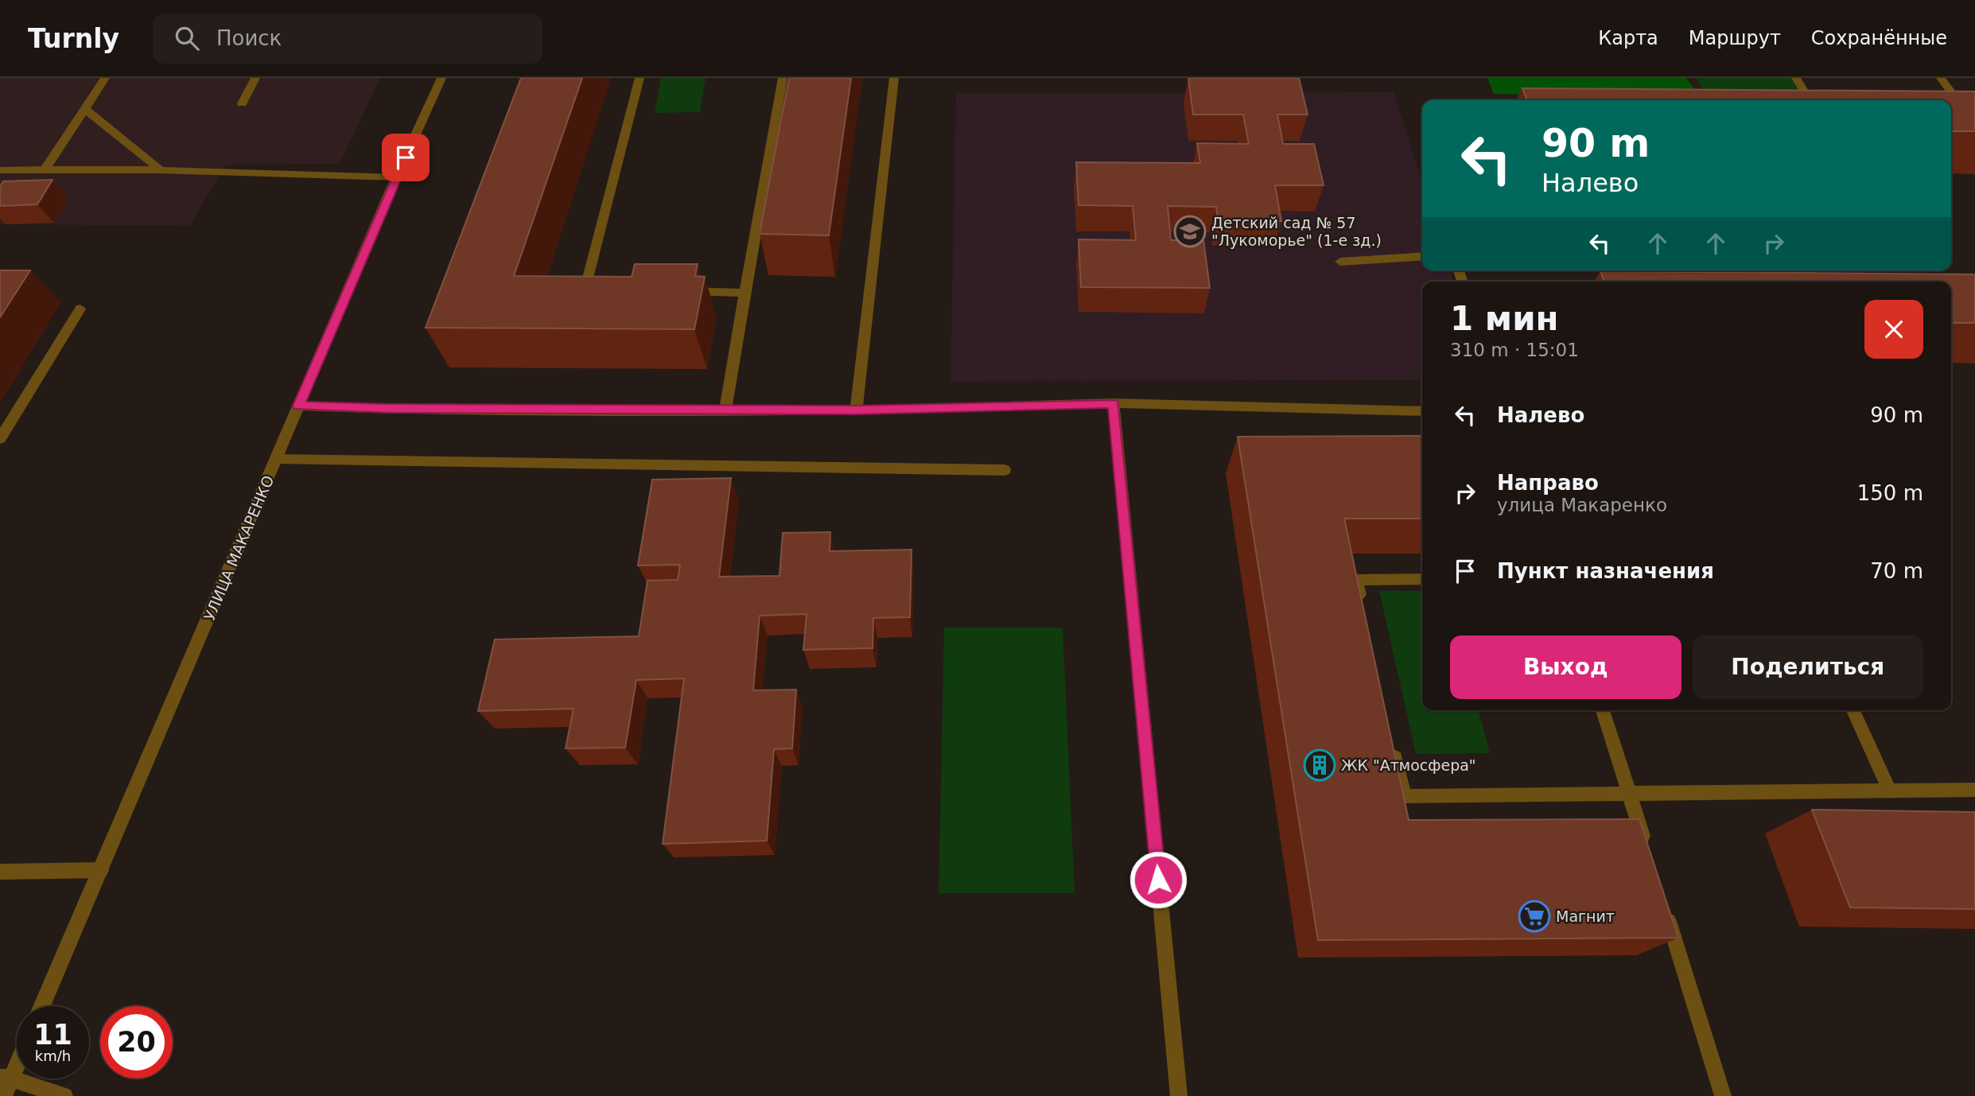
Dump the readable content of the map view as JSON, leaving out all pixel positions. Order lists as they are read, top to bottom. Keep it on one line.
{"streets":{"street":["УЛИЦА МАКАРЕНКО"]},"places":{"school or university":["Детский сад № 57 \"Лукоморье\" (1-е зд.)"],"building":["ЖК \"Атмосфера\""],"supermarket":["Магнит"]},"page":{"header":"Turnly","search":"Поиск","nav":["Карта","Маршрут","Сохранённые"],"turn":["90 m","Налево"],"heading":["1 мин","310 m · 15:01"],"list":[{"name":"Налево","value":"90 m"},{"name":"Направо","note":"улица Макаренко","value":"150 m"},{"name":"Пункт назначения","value":"70 m"}],"buttons":["Выход","Поделиться"],"speed":"11 km/h","limit":"20"}}
